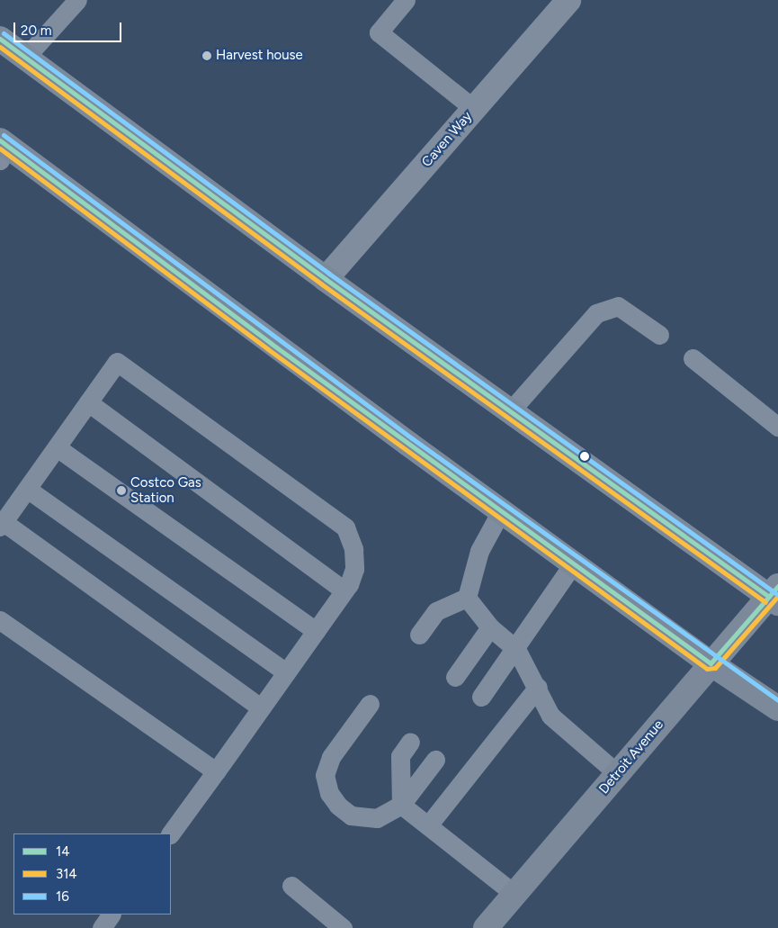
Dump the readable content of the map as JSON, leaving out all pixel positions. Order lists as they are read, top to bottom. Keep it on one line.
{"streets":{"main road":["Detroit Avenue"],"street":["Caven Way"]},"places":["Harvest house","Costco Gas Station"],"lines":["transit line 16","transit line 14","transit line 314"],"legend":["14","314","16"],"scale_bar":"20 m"}
